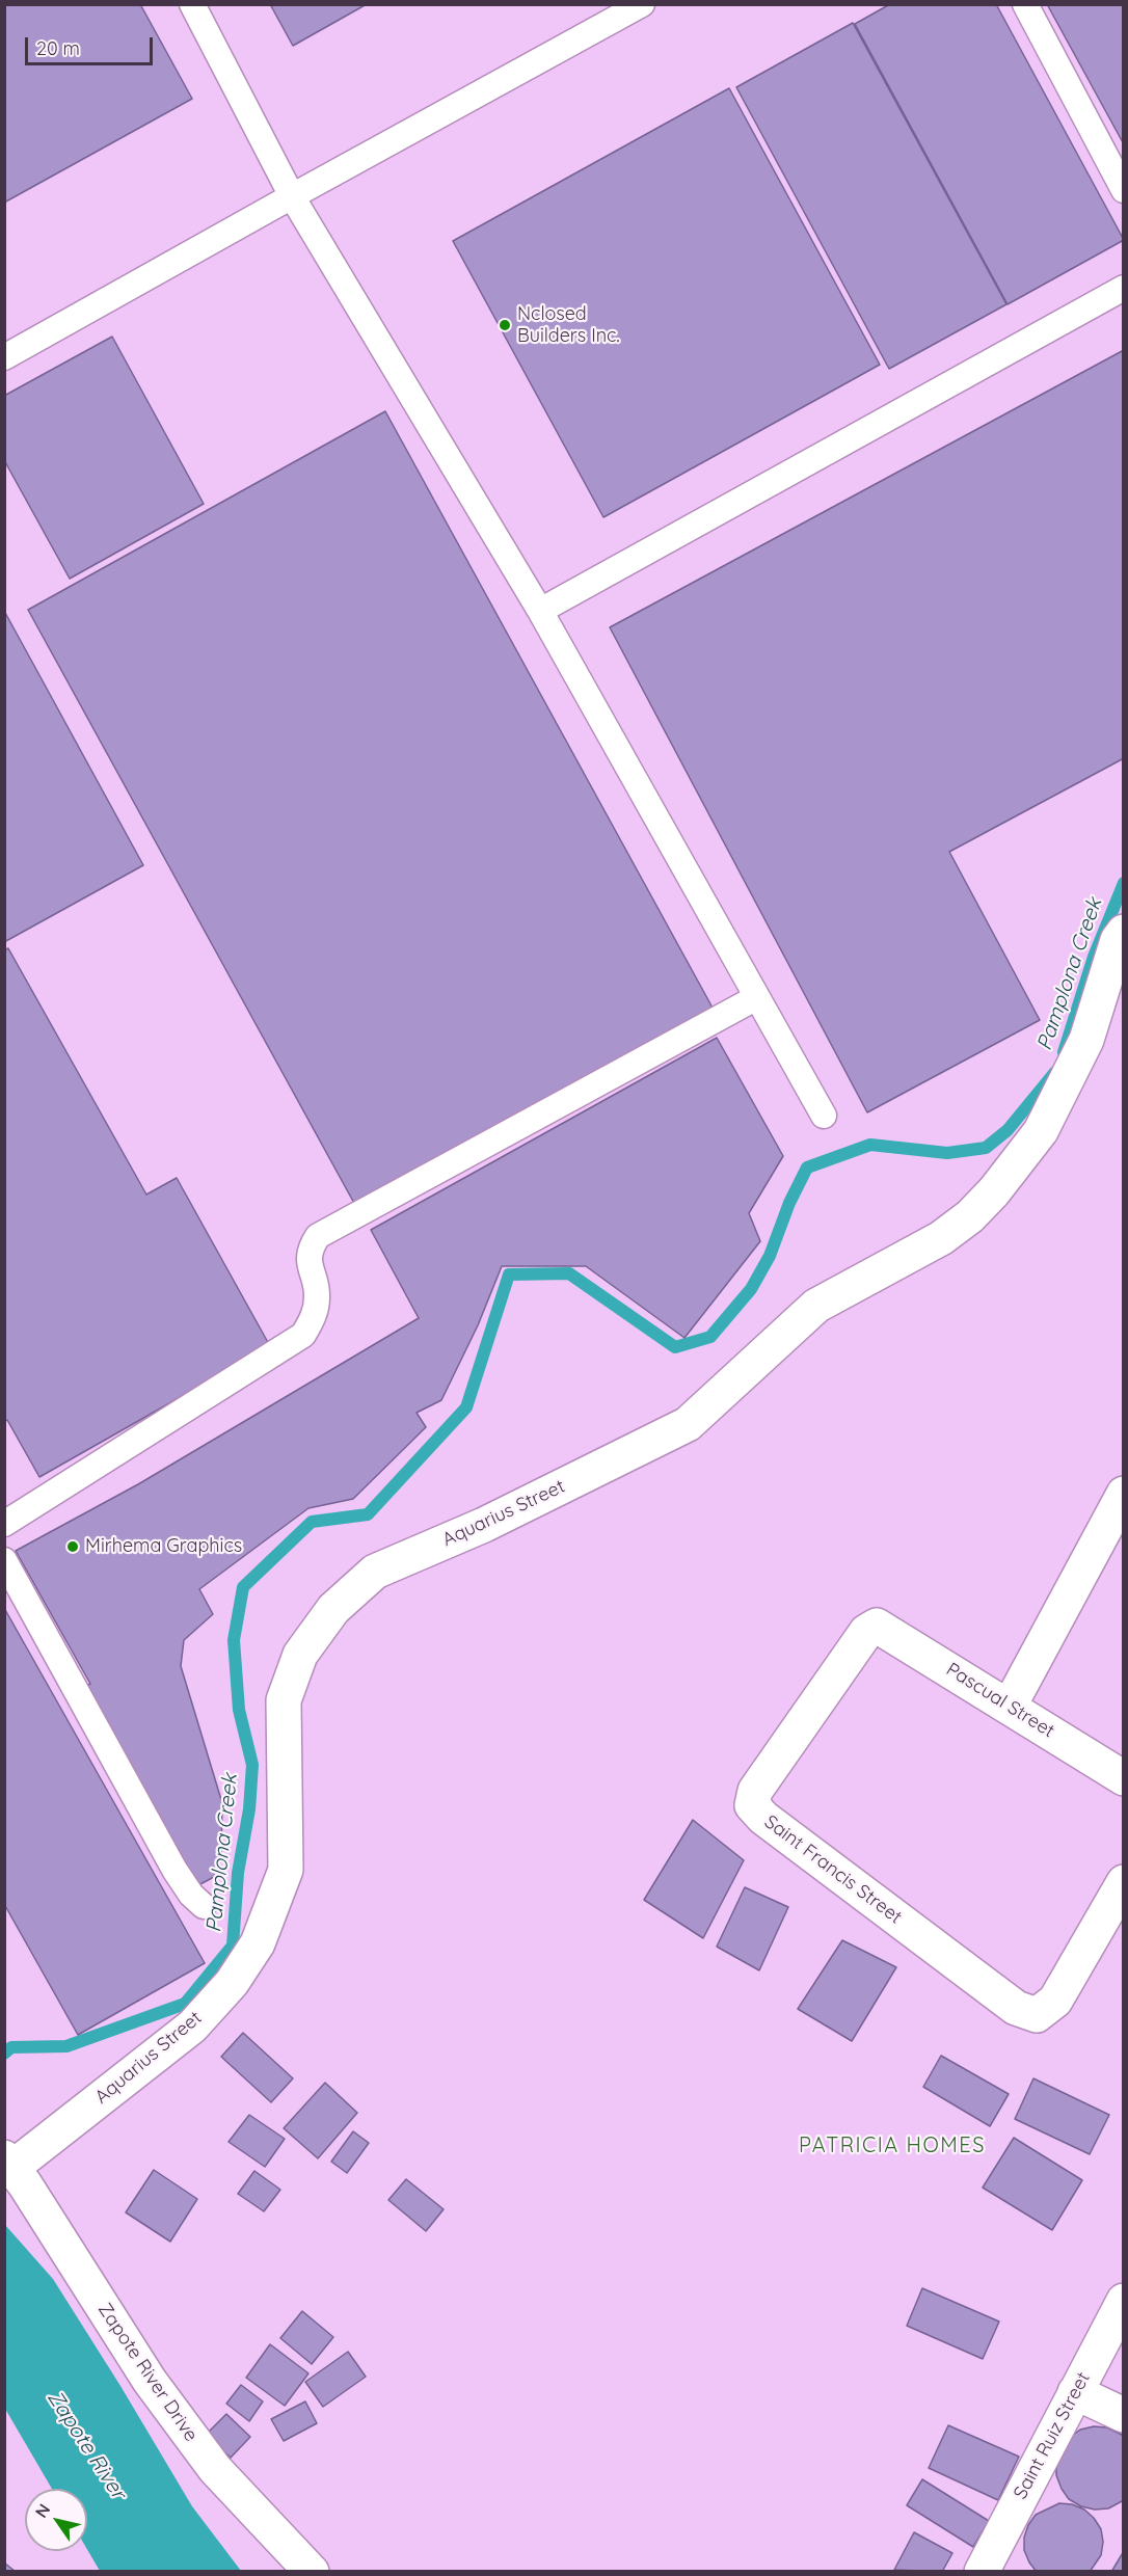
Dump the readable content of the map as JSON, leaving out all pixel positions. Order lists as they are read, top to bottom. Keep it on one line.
{"streets":{"street":["Aquarius Street","Pascual Street","Saint Francis Street","Zapote River Drive","Saint Ruiz Street"]},"crossings":[["Aquarius Street","Zapote River Drive"],["Pascual Street","Saint Francis Street"]],"districts":["PATRICIA HOMES"],"water":["Pamplona Creek","Zapote River"],"places":["Nclosed Builders Inc.","Mirhema Graphics"],"scale_bar":"20 m","north":"top left"}
